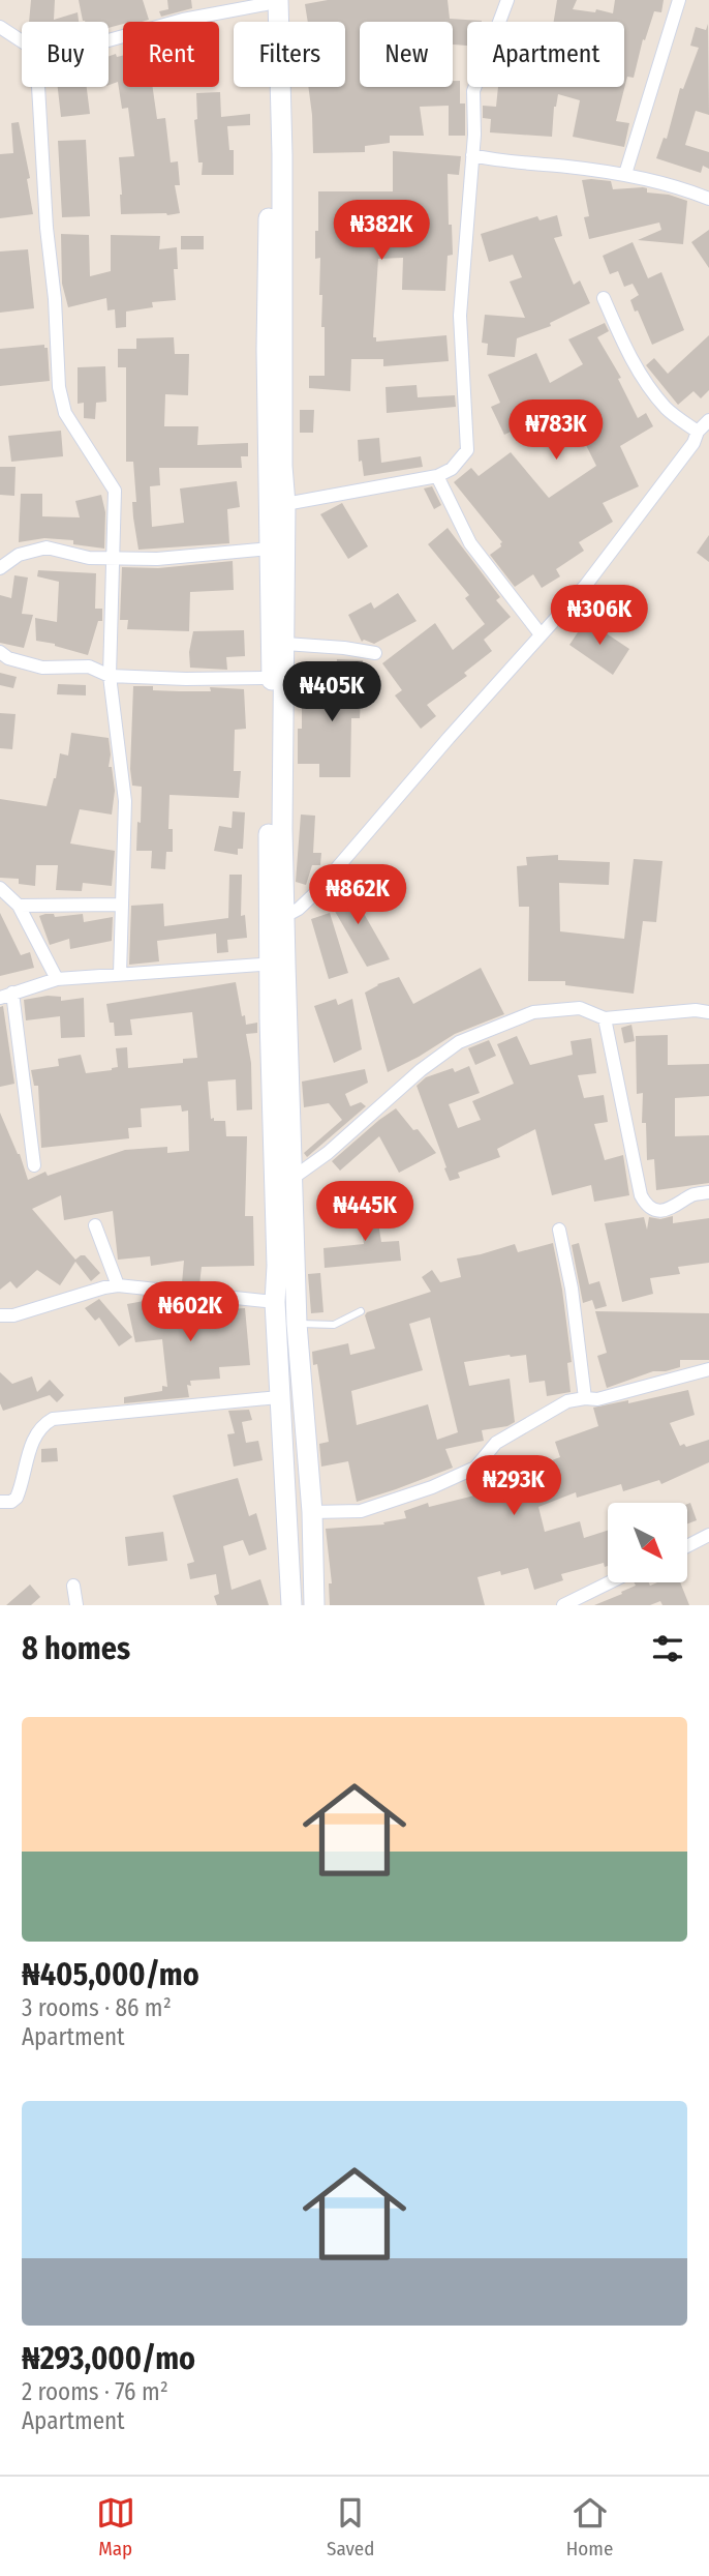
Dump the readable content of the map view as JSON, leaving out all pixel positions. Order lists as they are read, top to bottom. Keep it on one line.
{"north":"bottom right","page":{"chip":["Buy","Rent","Filters","New","Apartment"],"price":["₦382K","₦783K","₦306K","₦405K","₦862K","₦445K","₦602K","₦293K"],"heading":"8 homes","list":[{"name":"₦405,000/mo","note":"3 rooms · 86 m² · Apartment"},{"name":"₦293,000/mo","note":"2 rooms · 76 m² · Apartment"}],"tabs":["Map","Saved","Home"]}}
